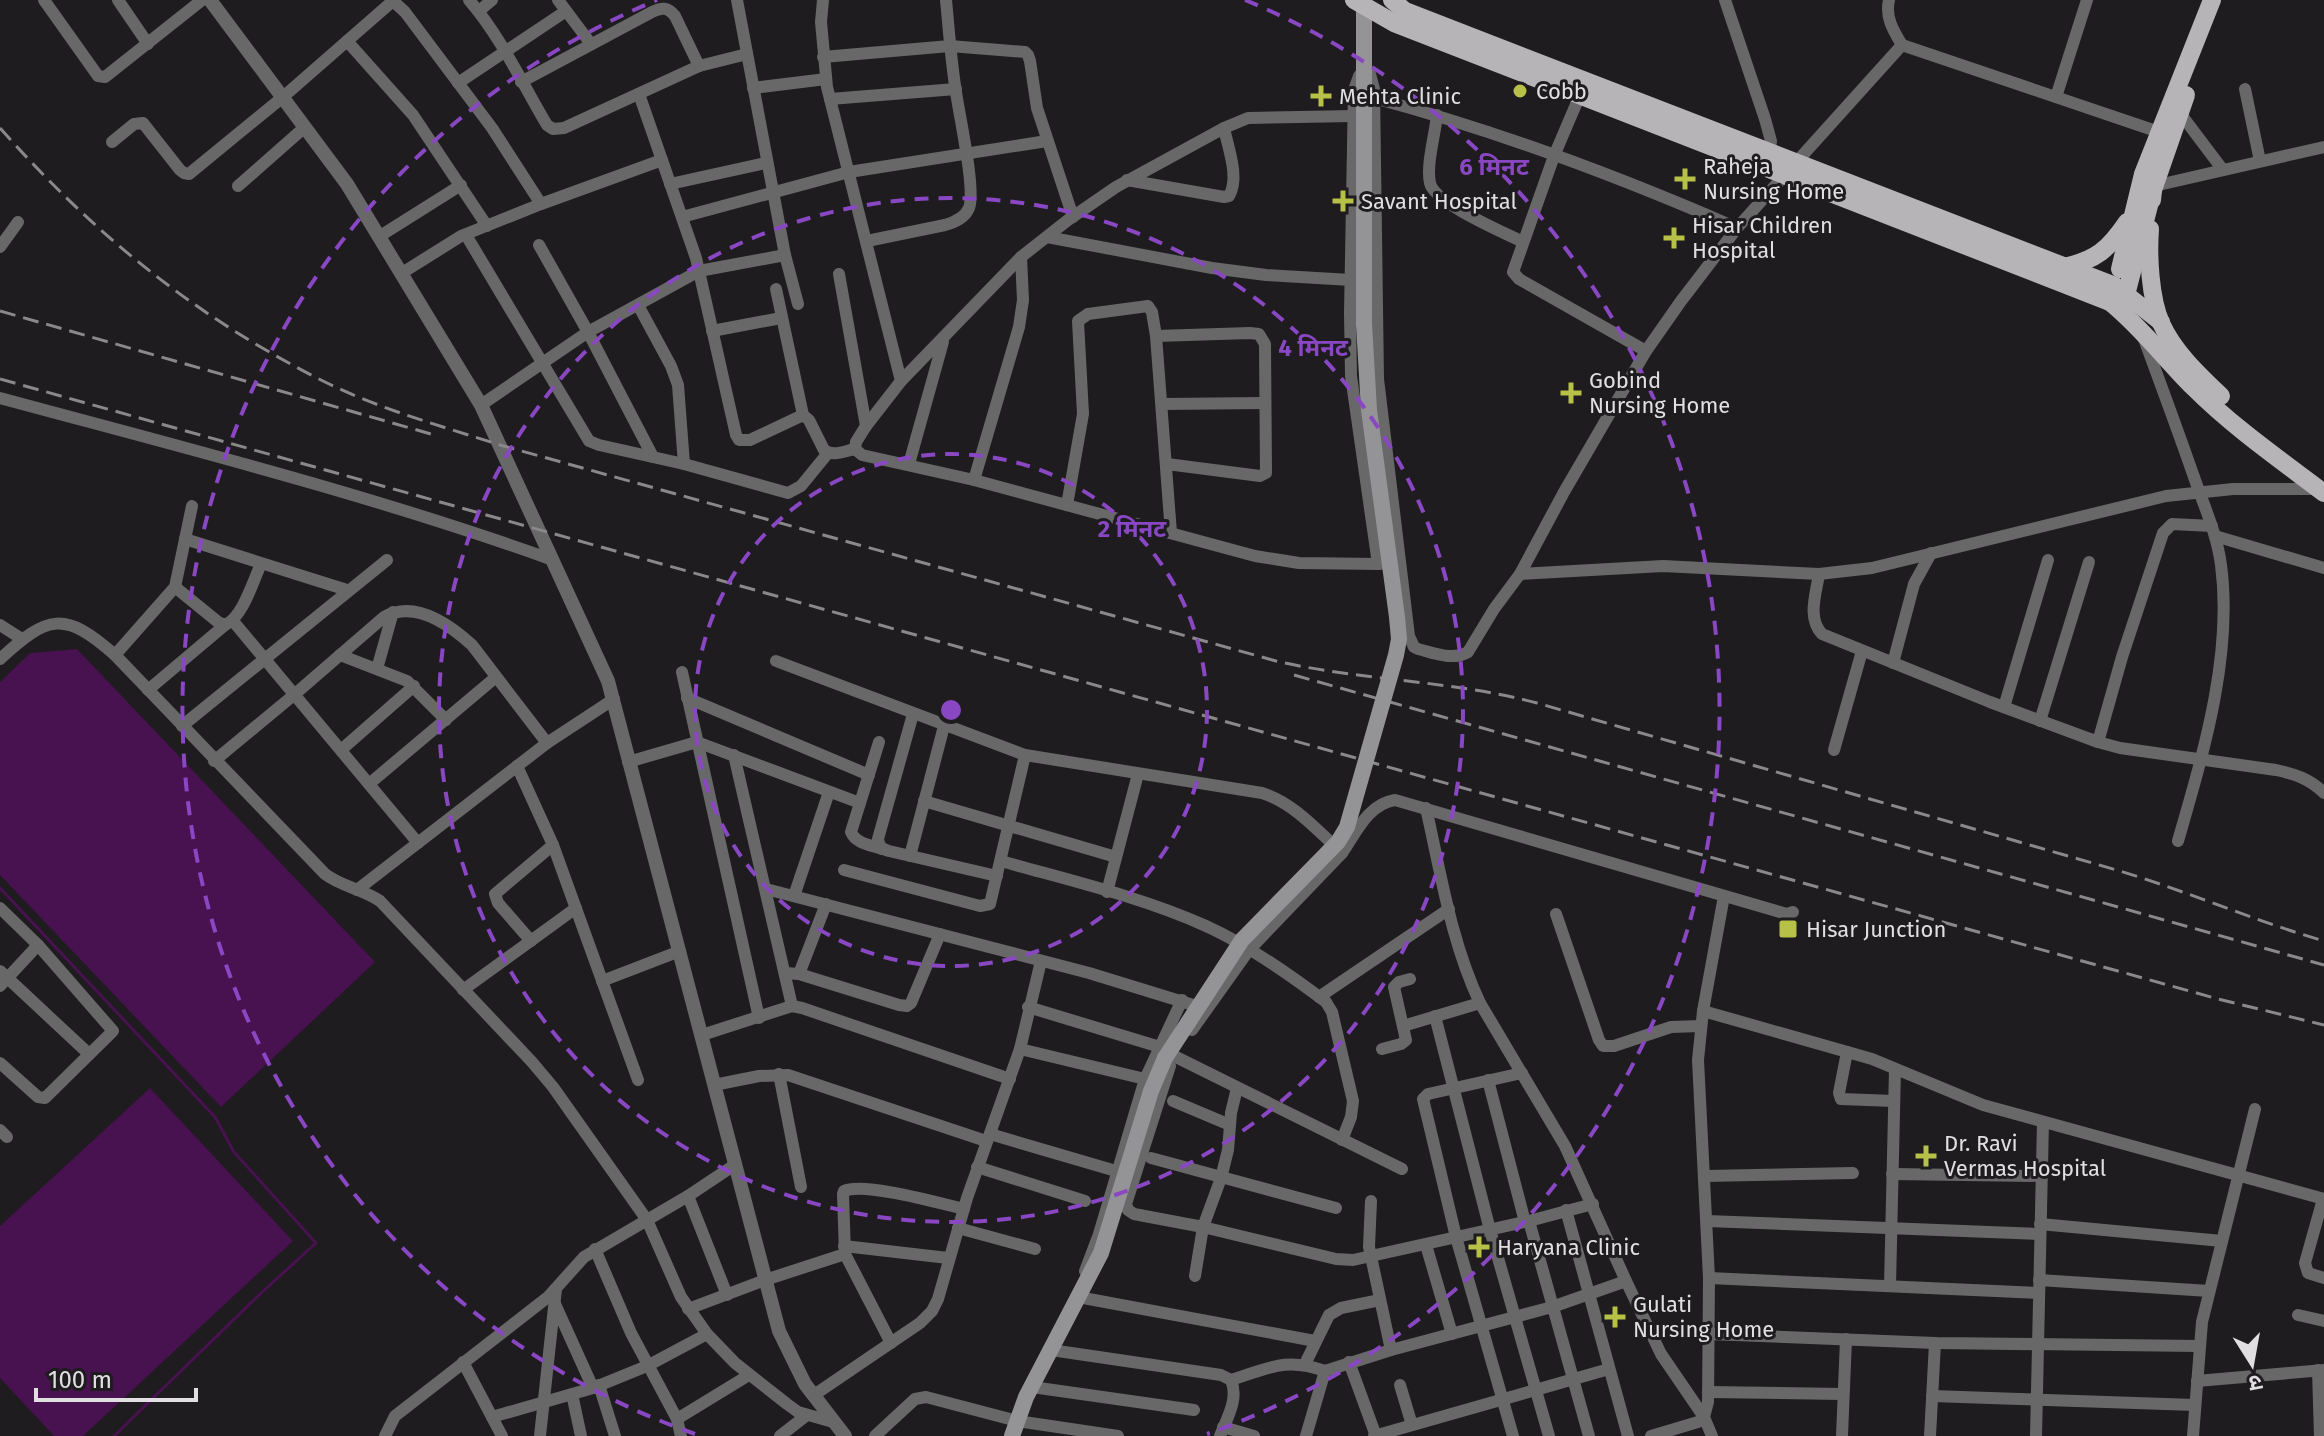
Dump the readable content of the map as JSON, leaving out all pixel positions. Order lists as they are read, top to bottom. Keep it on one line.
{"places":{"other":["Cobb"],"health":["Mehta Clinic","Raheja Nursing Home","Savant Hospital","Hisar Children Hospital","Gobind Nursing Home","Dr. Ravi Vermas Hospital","Haryana Clinic","Gulati Nursing Home"],"transit":["Hisar Junction"]},"scale_bar":"100 m","north":"bottom","rings":["6 मिनट","4 मिनट","2 मिनट"]}
